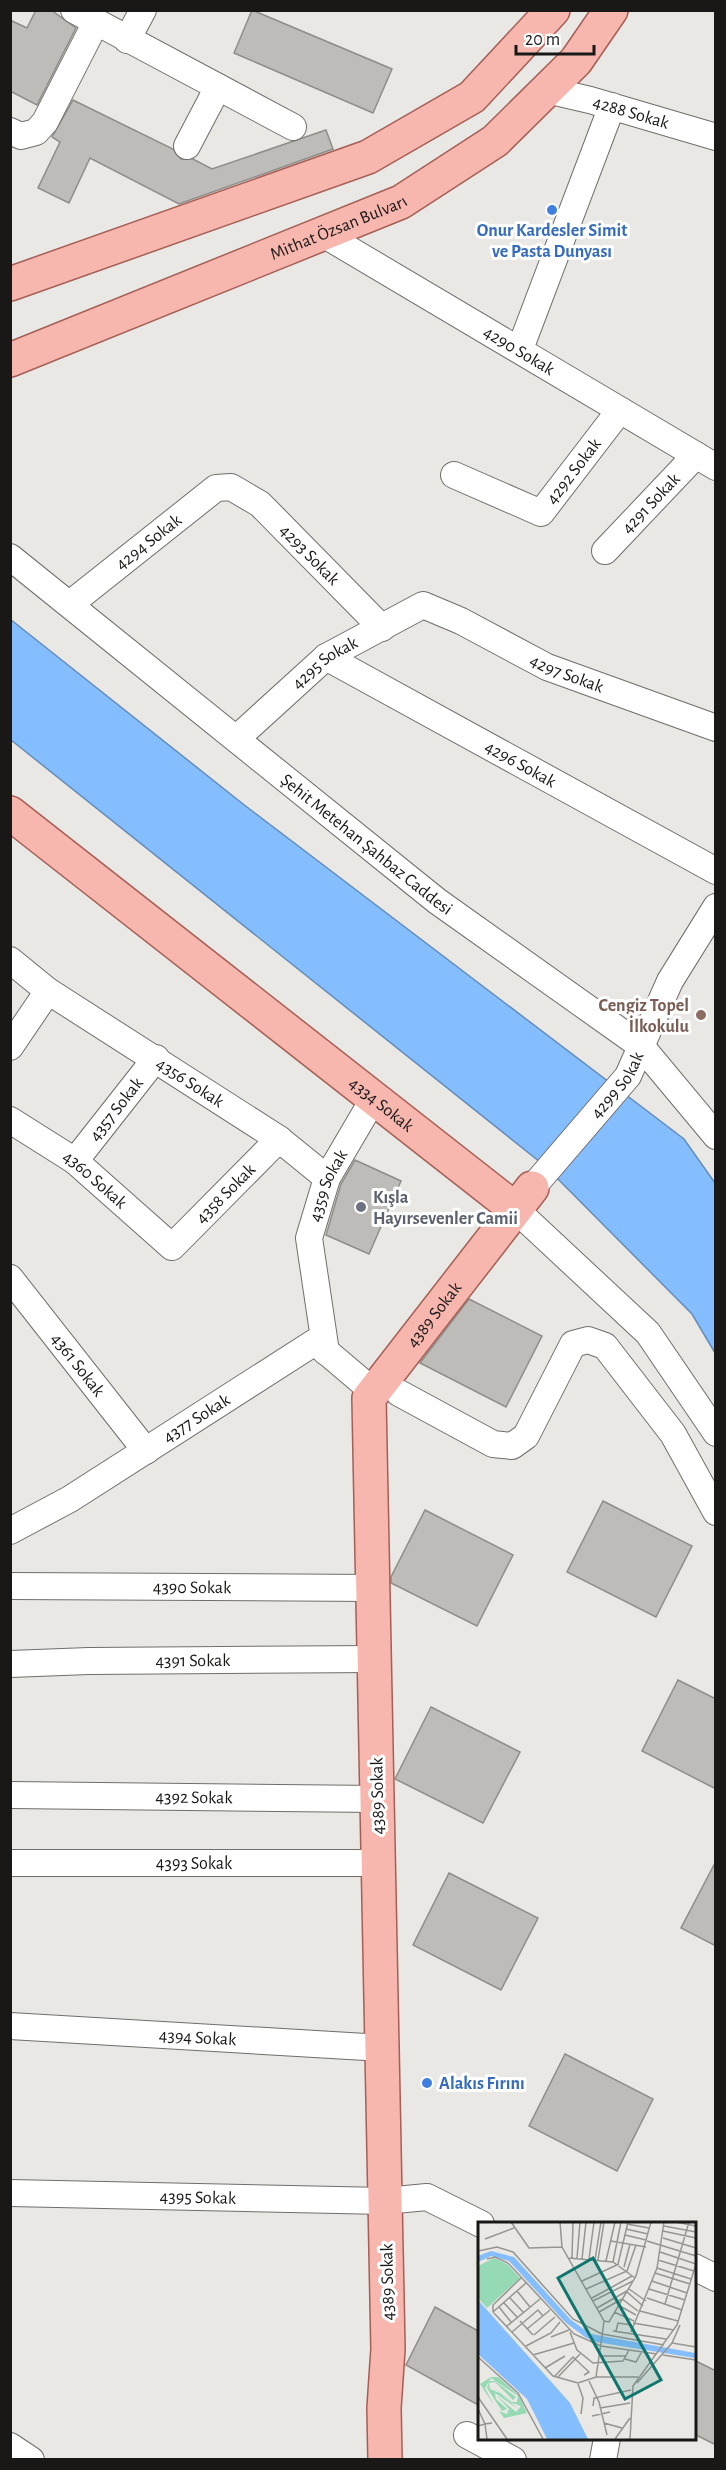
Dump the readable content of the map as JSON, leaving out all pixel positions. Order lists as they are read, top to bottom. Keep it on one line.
{"streets":{"main road":["Mithat Özsan Bulvarı","4334 Sokak","4389 Sokak"],"street":["4288 Sokak","4290 Sokak","4292 Sokak","4291 Sokak","4294 Sokak","4293 Sokak","4295 Sokak","4297 Sokak","4296 Sokak","Şehit Metehan Şahbaz Caddesi","4356 Sokak","4299 Sokak","4357 Sokak","4360 Sokak","4359 Sokak","4358 Sokak","4361 Sokak","4377 Sokak","4390 Sokak","4391 Sokak","4392 Sokak","4393 Sokak","4394 Sokak","4395 Sokak"]},"crossings":[["4288 Sokak","Mithat Özsan Bulvarı"],["Mithat Özsan Bulvarı","4290 Sokak"],["4290 Sokak","4292 Sokak"],["4290 Sokak","4291 Sokak"],["4294 Sokak","4293 Sokak"],["4294 Sokak","Şehit Metehan Şahbaz Caddesi"],["4293 Sokak","4295 Sokak"],["4295 Sokak","4297 Sokak"],["4295 Sokak","4296 Sokak"],["4295 Sokak","Şehit Metehan Şahbaz Caddesi"],["Şehit Metehan Şahbaz Caddesi","4299 Sokak"],["4356 Sokak","4357 Sokak"],["4356 Sokak","4359 Sokak"],["4356 Sokak","4358 Sokak"],["4299 Sokak","4334 Sokak"],["4299 Sokak","4389 Sokak"],["4334 Sokak","4359 Sokak"],["4334 Sokak","4389 Sokak"],["4357 Sokak","4360 Sokak"],["4360 Sokak","4358 Sokak"],["4359 Sokak","4377 Sokak"],["4389 Sokak","4390 Sokak"],["4389 Sokak","4391 Sokak"],["4389 Sokak","4392 Sokak"],["4389 Sokak","4393 Sokak"],["4389 Sokak","4394 Sokak"],["4389 Sokak","4395 Sokak"],["4361 Sokak","4377 Sokak"]],"places":["Onur Kardesler Simit ve Pasta Dunyası","Cengiz Topel İlkokulu","Kışla Hayırsevenler Camii","Alakıs Fırını"],"scale_bar":"20 m"}
